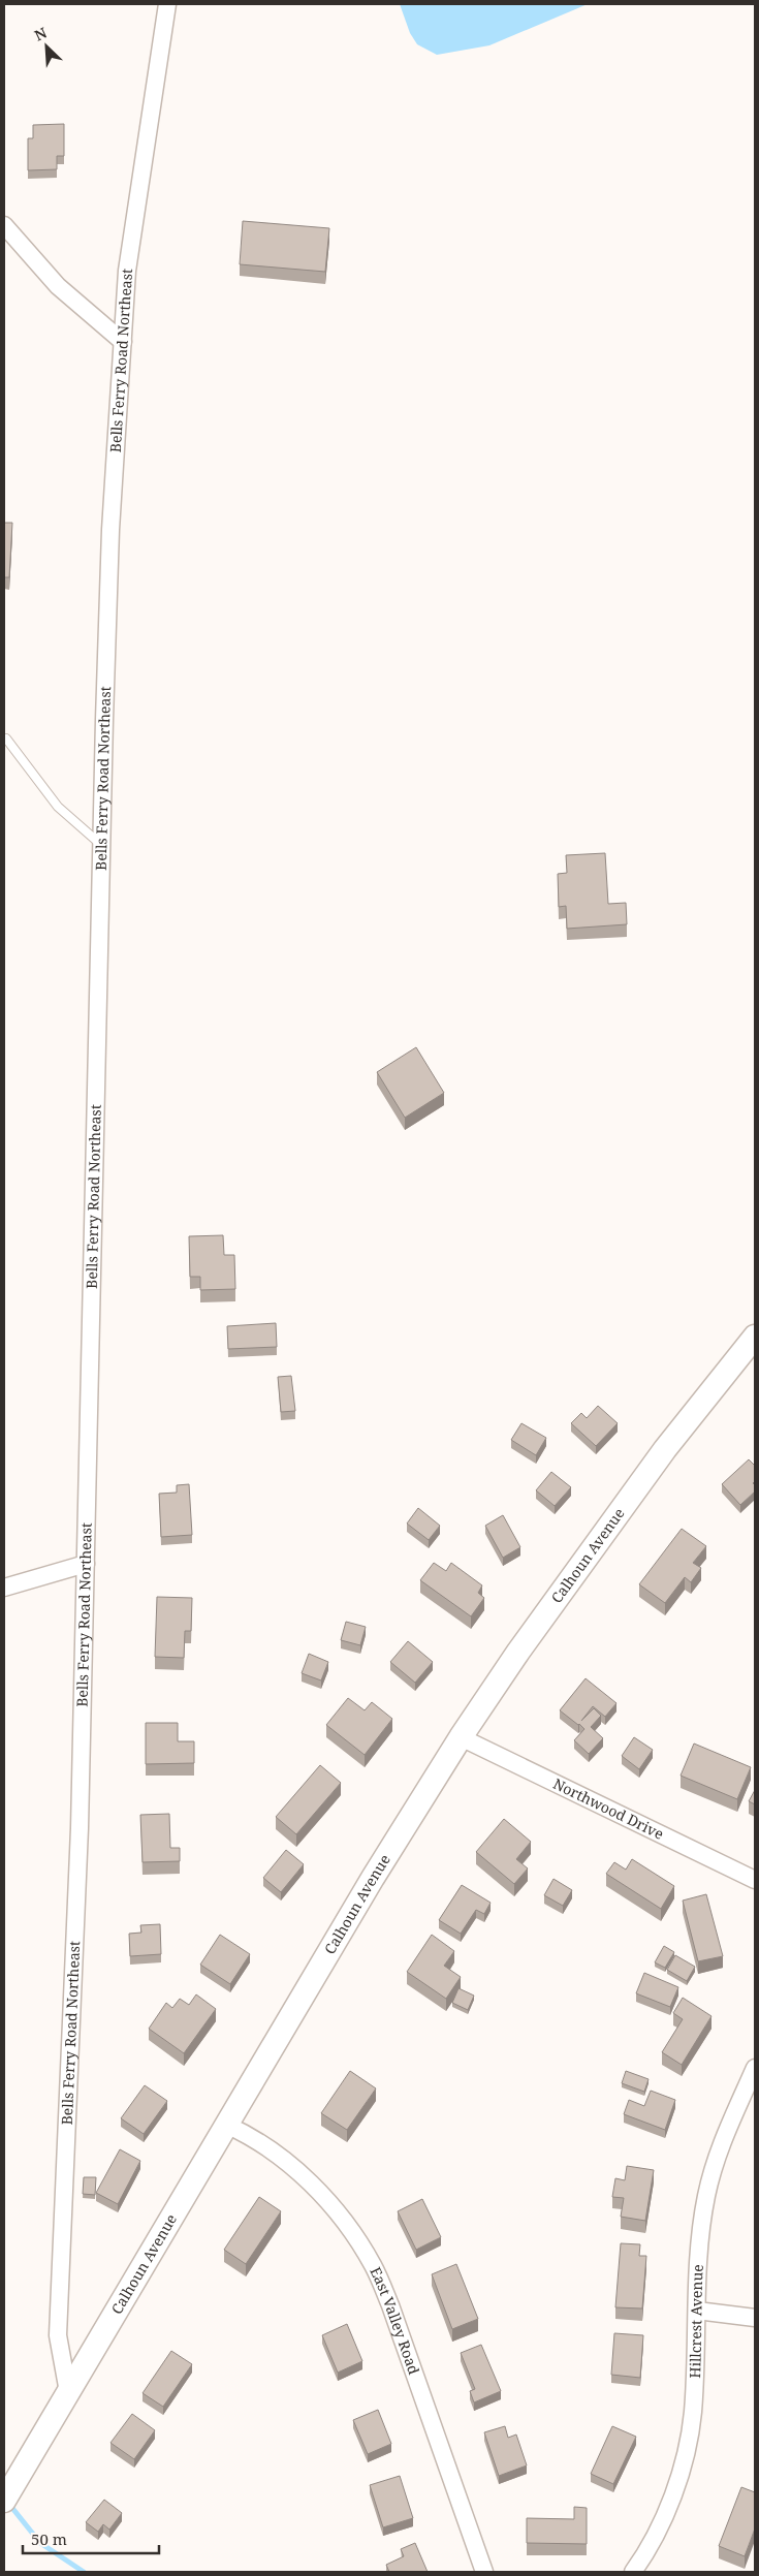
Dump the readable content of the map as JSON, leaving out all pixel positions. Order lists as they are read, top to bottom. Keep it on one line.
{"streets":{"street":["Bells Ferry Road Northeast","Calhoun Avenue","Northwood Drive","Hillcrest Avenue","East Valley Road"]},"crossings":[["Bells Ferry Road Northeast","Calhoun Avenue"],["Calhoun Avenue","Northwood Drive"],["Calhoun Avenue","East Valley Road"]],"scale_bar":"50 m","north":"top left"}
